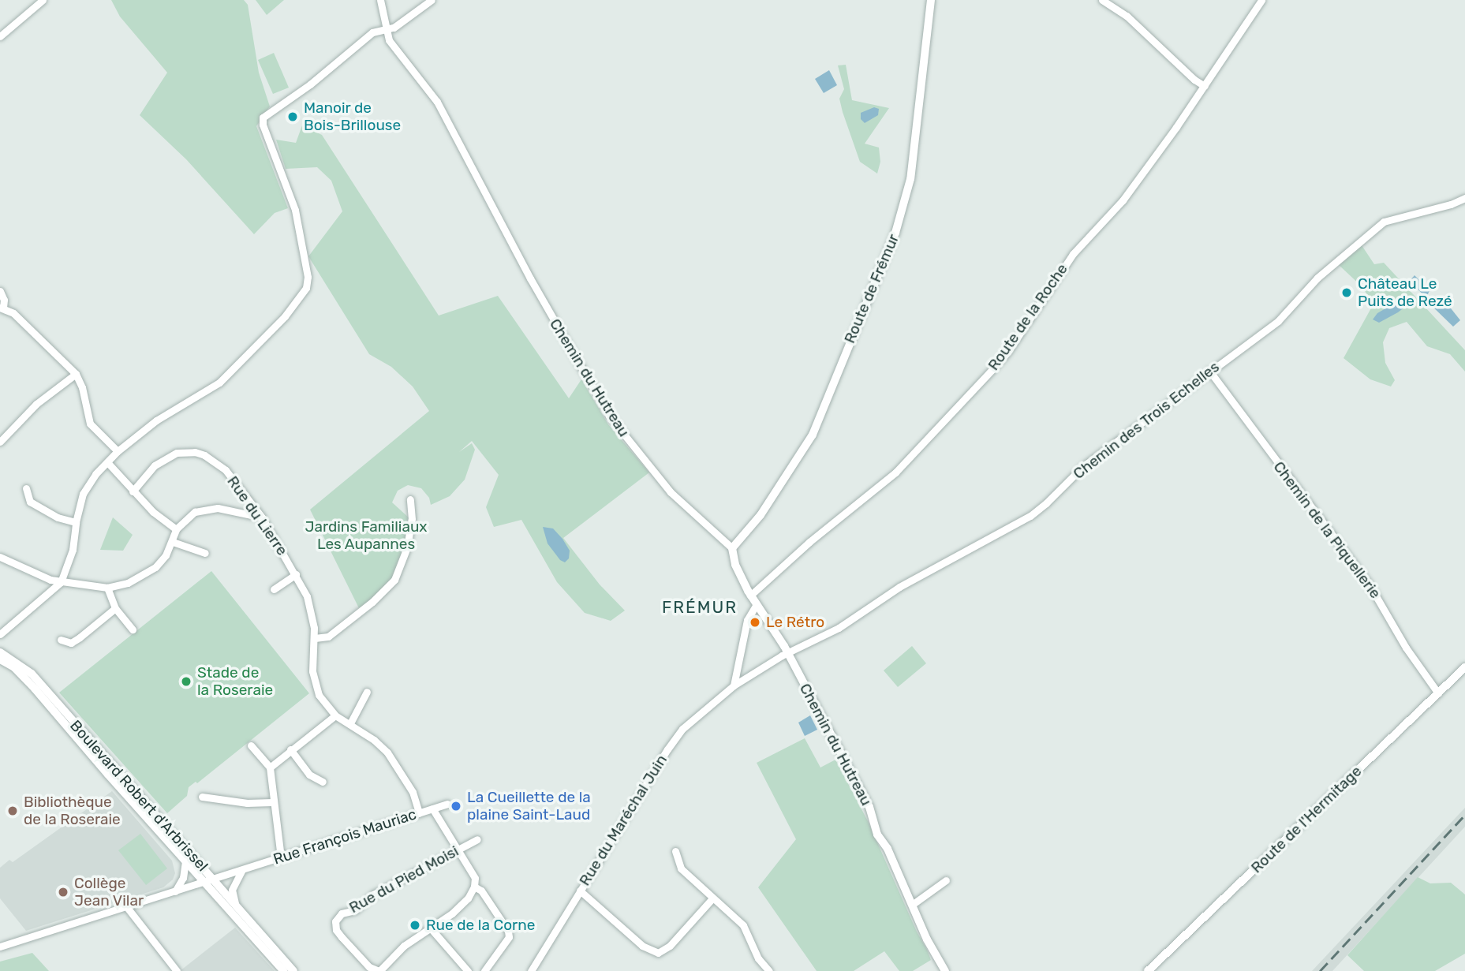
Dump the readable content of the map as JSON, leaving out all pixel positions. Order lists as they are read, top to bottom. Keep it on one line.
{"streets":{"street":["Route de Frémur","Route de la Roche","Chemin du Hutreau","Chemin des Trois Echelles","Rue du Lierre","Chemin de la Piquellerie","Boulevard Robert d'Arbrissel","Route de l'Hermitage","Rue du Maréchal Juin","Rue François Mauriac","Rue du Pied Moisi"]},"crossings":[["Route de Frémur","Chemin du Hutreau"],["Route de la Roche","Chemin du Hutreau"],["Chemin du Hutreau","Chemin des Trois Echelles"],["Chemin du Hutreau","Rue du Maréchal Juin"],["Chemin des Trois Echelles","Chemin de la Piquellerie"],["Chemin des Trois Echelles","Rue du Maréchal Juin"],["Rue du Lierre","Rue François Mauriac"],["Chemin de la Piquellerie","Route de l'Hermitage"],["Boulevard Robert d'Arbrissel","Rue François Mauriac"]],"districts":["FRÉMUR"],"parks":["Jardins Familiaux Les Aupannes"],"places":["Manoir de Bois-Brillouse","Château Le Puits de Rezé","Le Rétro","Stade de la Roseraie","La Cueillette de la plaine Saint-Laud","Bibliothèque de la Roseraie","Collège Jean Vilar","Rue de la Corne"]}
